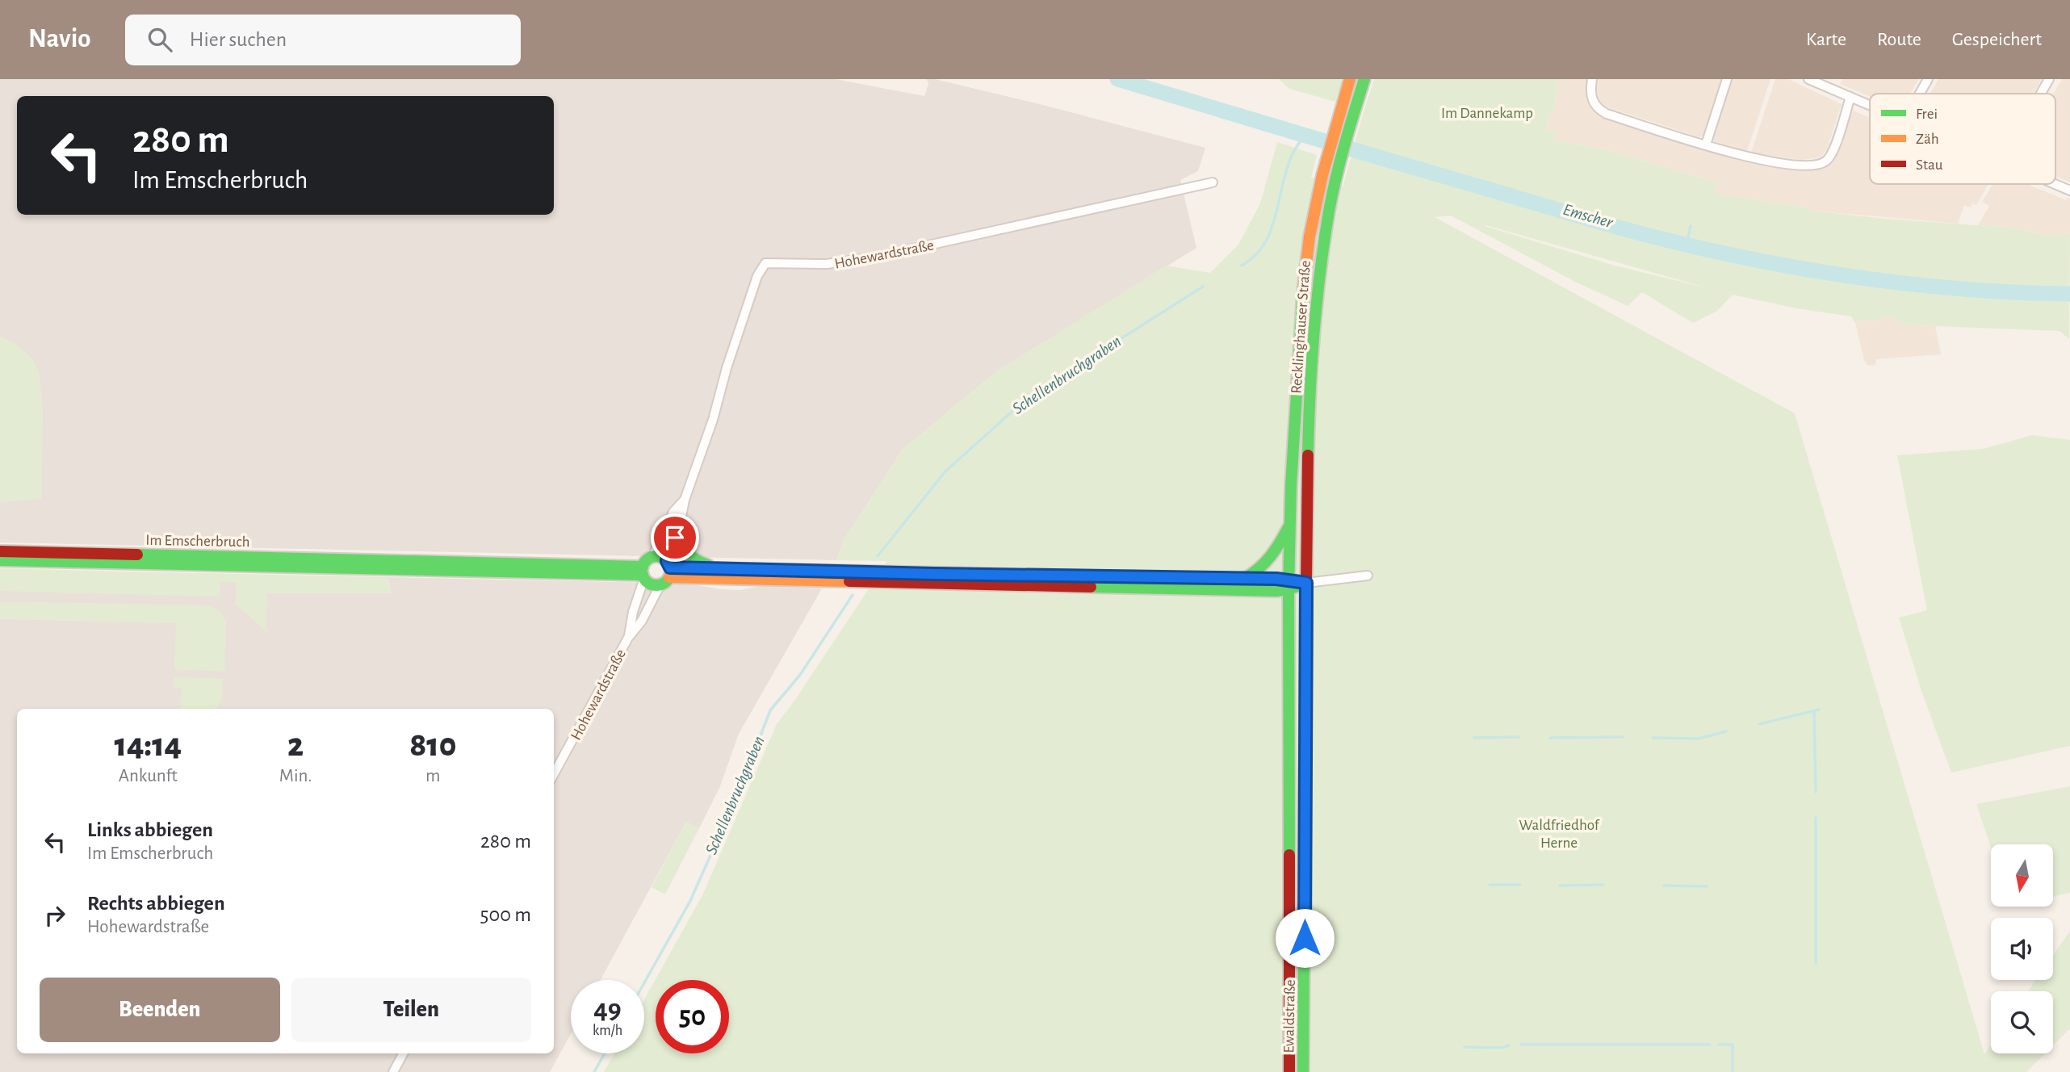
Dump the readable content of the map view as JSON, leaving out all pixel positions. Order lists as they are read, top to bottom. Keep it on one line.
{"streets":{"main road":["Recklinghauser Straße","Im Emscherbruch","Ewaldstraße"],"street":["Hohewardstraße"]},"crossings":[["Hohewardstraße","Im Emscherbruch"],["Recklinghauser Straße","Im Emscherbruch"],["Recklinghauser Straße","Ewaldstraße"],["Im Emscherbruch","Ewaldstraße"]],"water":["Emscher","Schellenbruchgraben"],"parks":["Im Dannekamp","Waldfriedhof Herne"],"legend":["Frei","Zäh","Stau"],"north":"bottom","page":{"header":"Navio","search":"Hier suchen","nav":["Karte","Route","Gespeichert"],"turn":["280 m","Im Emscherbruch"],"eta":["14:14","Ankunft","2","Min.","810","m"],"list":[{"name":"Links abbiegen","note":"Im Emscherbruch","value":"280 m"},{"name":"Rechts abbiegen","note":"Hohewardstraße","value":"500 m"}],"buttons":["Beenden","Teilen"],"speed":"49 km/h","limit":"50"}}
